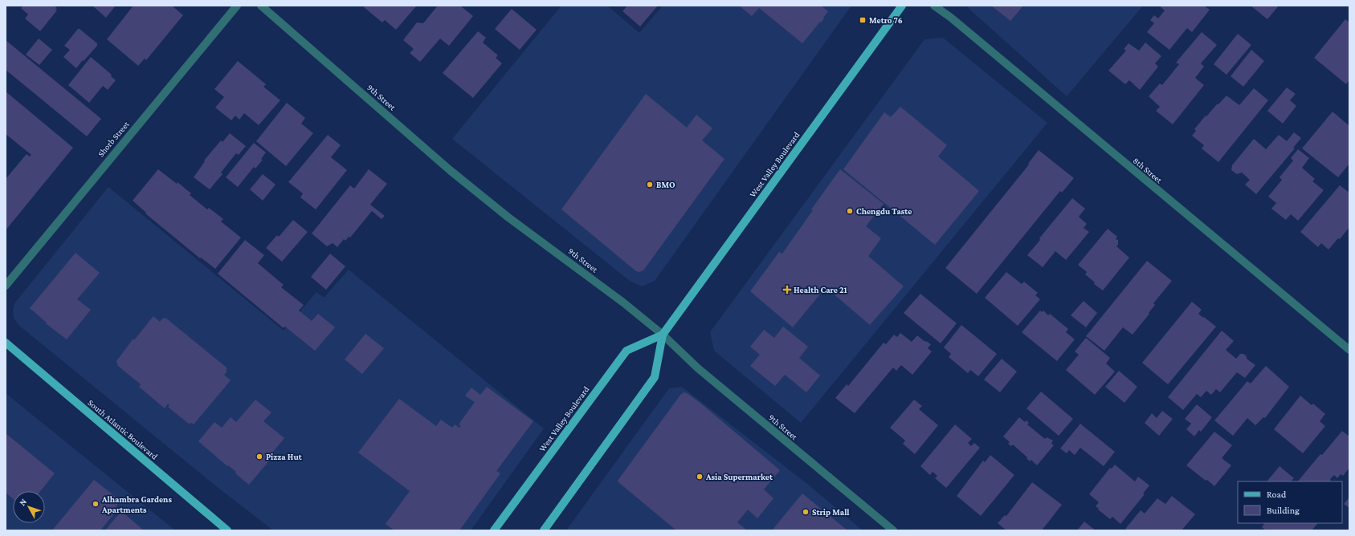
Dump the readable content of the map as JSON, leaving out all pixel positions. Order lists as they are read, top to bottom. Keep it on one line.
{"streets":{"main road":["West Valley Boulevard","South Atlantic Boulevard"],"street":["9th Street","Shorb Street","8th Street"]},"crossings":[["9th Street","West Valley Boulevard"]],"places":{"transit":["Metro 76"],"other":["BMO","Chengdu Taste","Pizza Hut","Asia Supermarket","Alhambra Gardens Apartments","Strip Mall"],"health":["Health Care 21"]},"legend":["Road","Building"],"north":"top left"}
